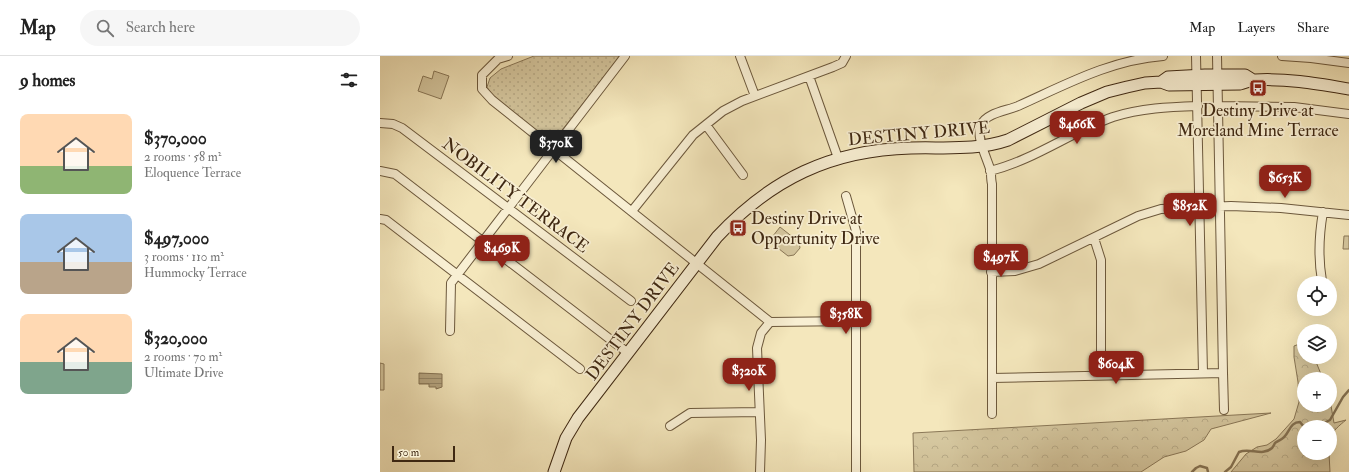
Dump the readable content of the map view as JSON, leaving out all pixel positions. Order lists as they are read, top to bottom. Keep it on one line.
{"streets":{"street":["DESTINY DRIVE","NOBILITY TERRACE"]},"places":{"bus stop":["Destiny Drive at Moreland Mine Terrace","Destiny Drive at Opportunity Drive"]},"scale_bar":"50 m","page":{"header":"Map","search":"Search here","nav":["Map","Layers","Share"],"heading":"9 homes","list":[{"name":"$370,000","note":"2 rooms · 58 m² · Eloquence Terrace"},{"name":"$497,000","note":"3 rooms · 110 m² · Hummocky Terrace"},{"name":"$320,000","note":"2 rooms · 70 m² · Ultimate Drive"}],"price":["$466K","$370K","$653K","$852K","$469K","$497K","$358K","$604K","$320K"],"map_buttons":["+","−"],"scale":"50 m"}}
